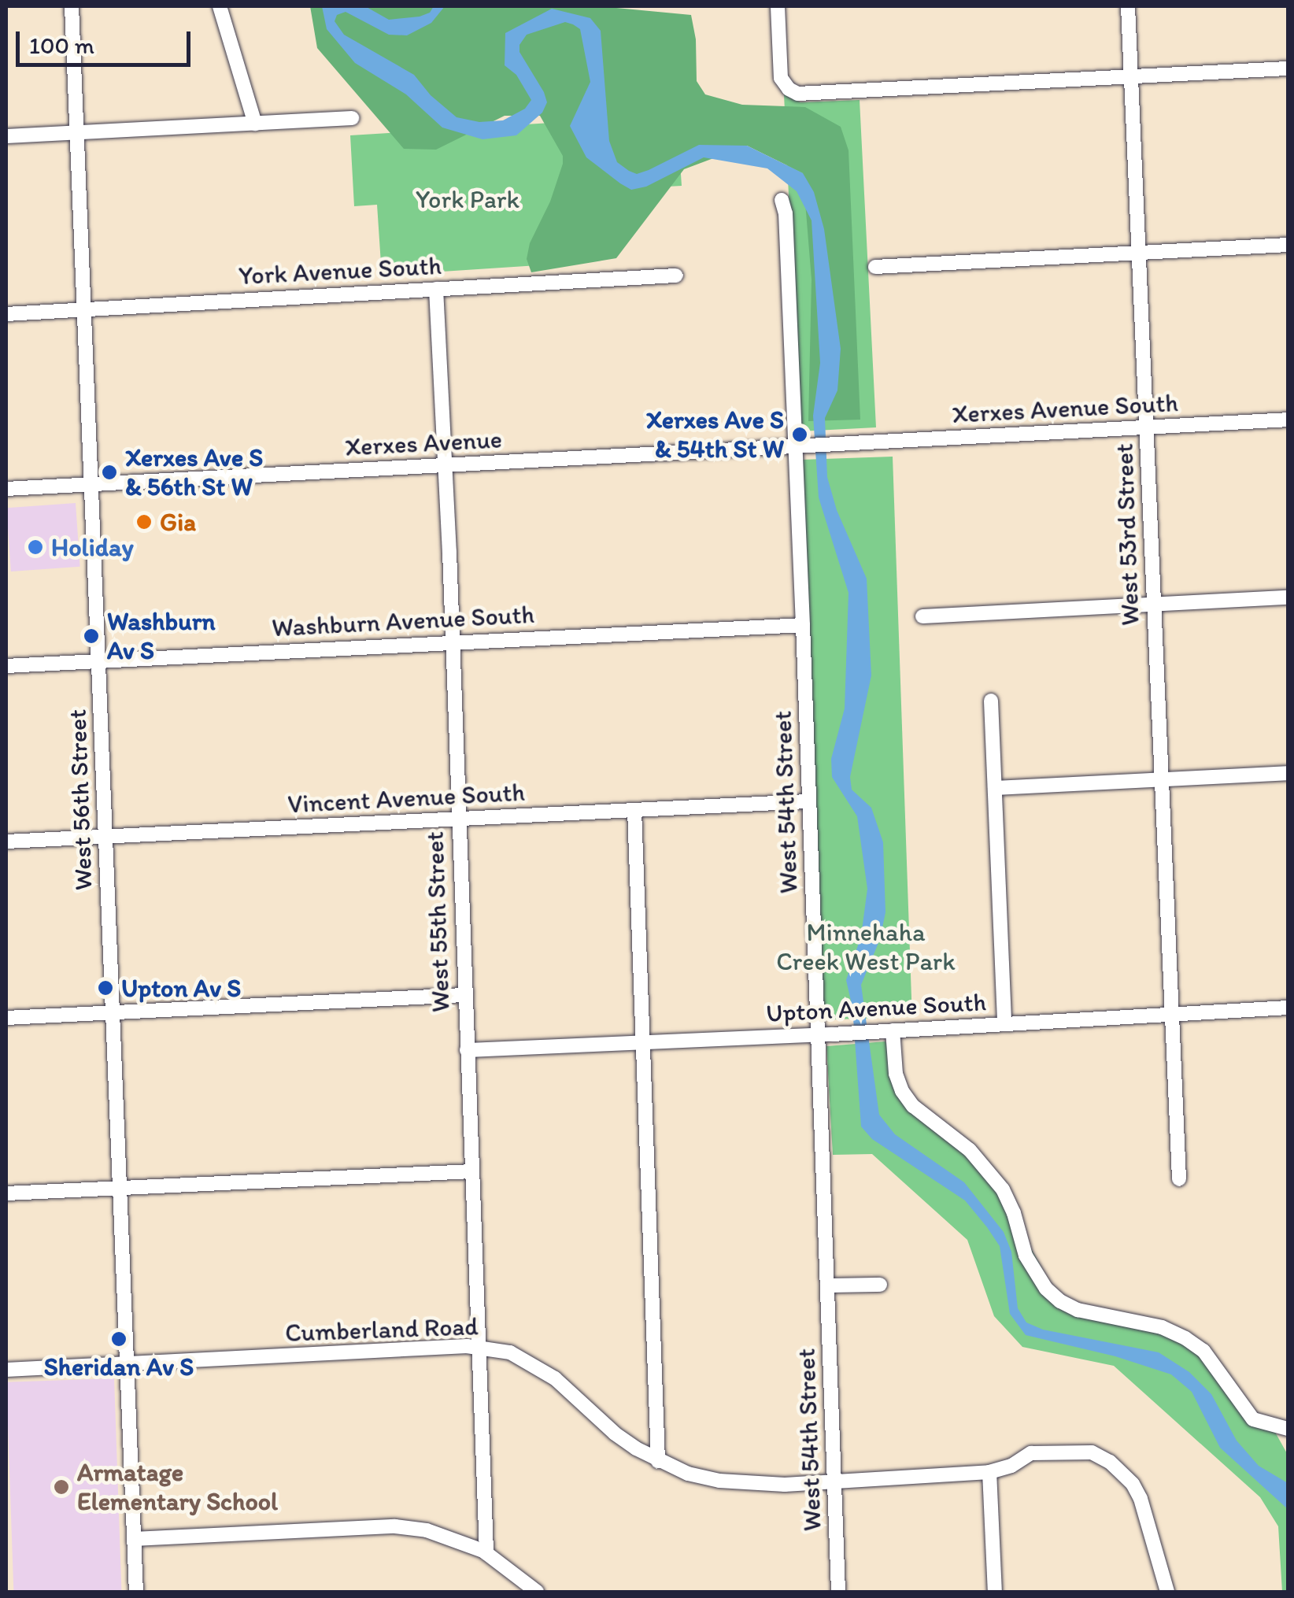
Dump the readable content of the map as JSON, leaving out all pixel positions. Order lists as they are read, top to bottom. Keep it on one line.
{"streets":{"street":["York Avenue South","Xerxes Avenue South","Xerxes Avenue","West 53rd Street","Washburn Avenue South","Vincent Avenue South","West 56th Street","West 54th Street","West 55th Street","Upton Avenue South","Cumberland Road"]},"crossings":[["York Avenue South","West 56th Street"],["York Avenue South","West 55th Street"],["Xerxes Avenue South","Xerxes Avenue"],["Xerxes Avenue South","West 53rd Street"],["Xerxes Avenue","West 56th Street"],["Xerxes Avenue","West 54th Street"],["Xerxes Avenue","West 55th Street"],["West 53rd Street","Upton Avenue South"],["Washburn Avenue South","West 56th Street"],["Washburn Avenue South","West 54th Street"],["Washburn Avenue South","West 55th Street"],["Vincent Avenue South","West 56th Street"],["Vincent Avenue South","West 54th Street"],["Vincent Avenue South","West 55th Street"],["West 56th Street","Cumberland Road"],["West 54th Street","Upton Avenue South"],["West 54th Street","Cumberland Road"],["West 55th Street","Upton Avenue South"],["West 55th Street","Cumberland Road"]],"parks":["York Park","Minnehaha Creek West Park"],"places":["Xerxes Ave S & 54th St W","Xerxes Ave S & 56th St W","Gia","Holiday","Washburn Av S","Upton Av S","Sheridan Av S","Armatage Elementary School"],"scale_bar":"100 m"}
